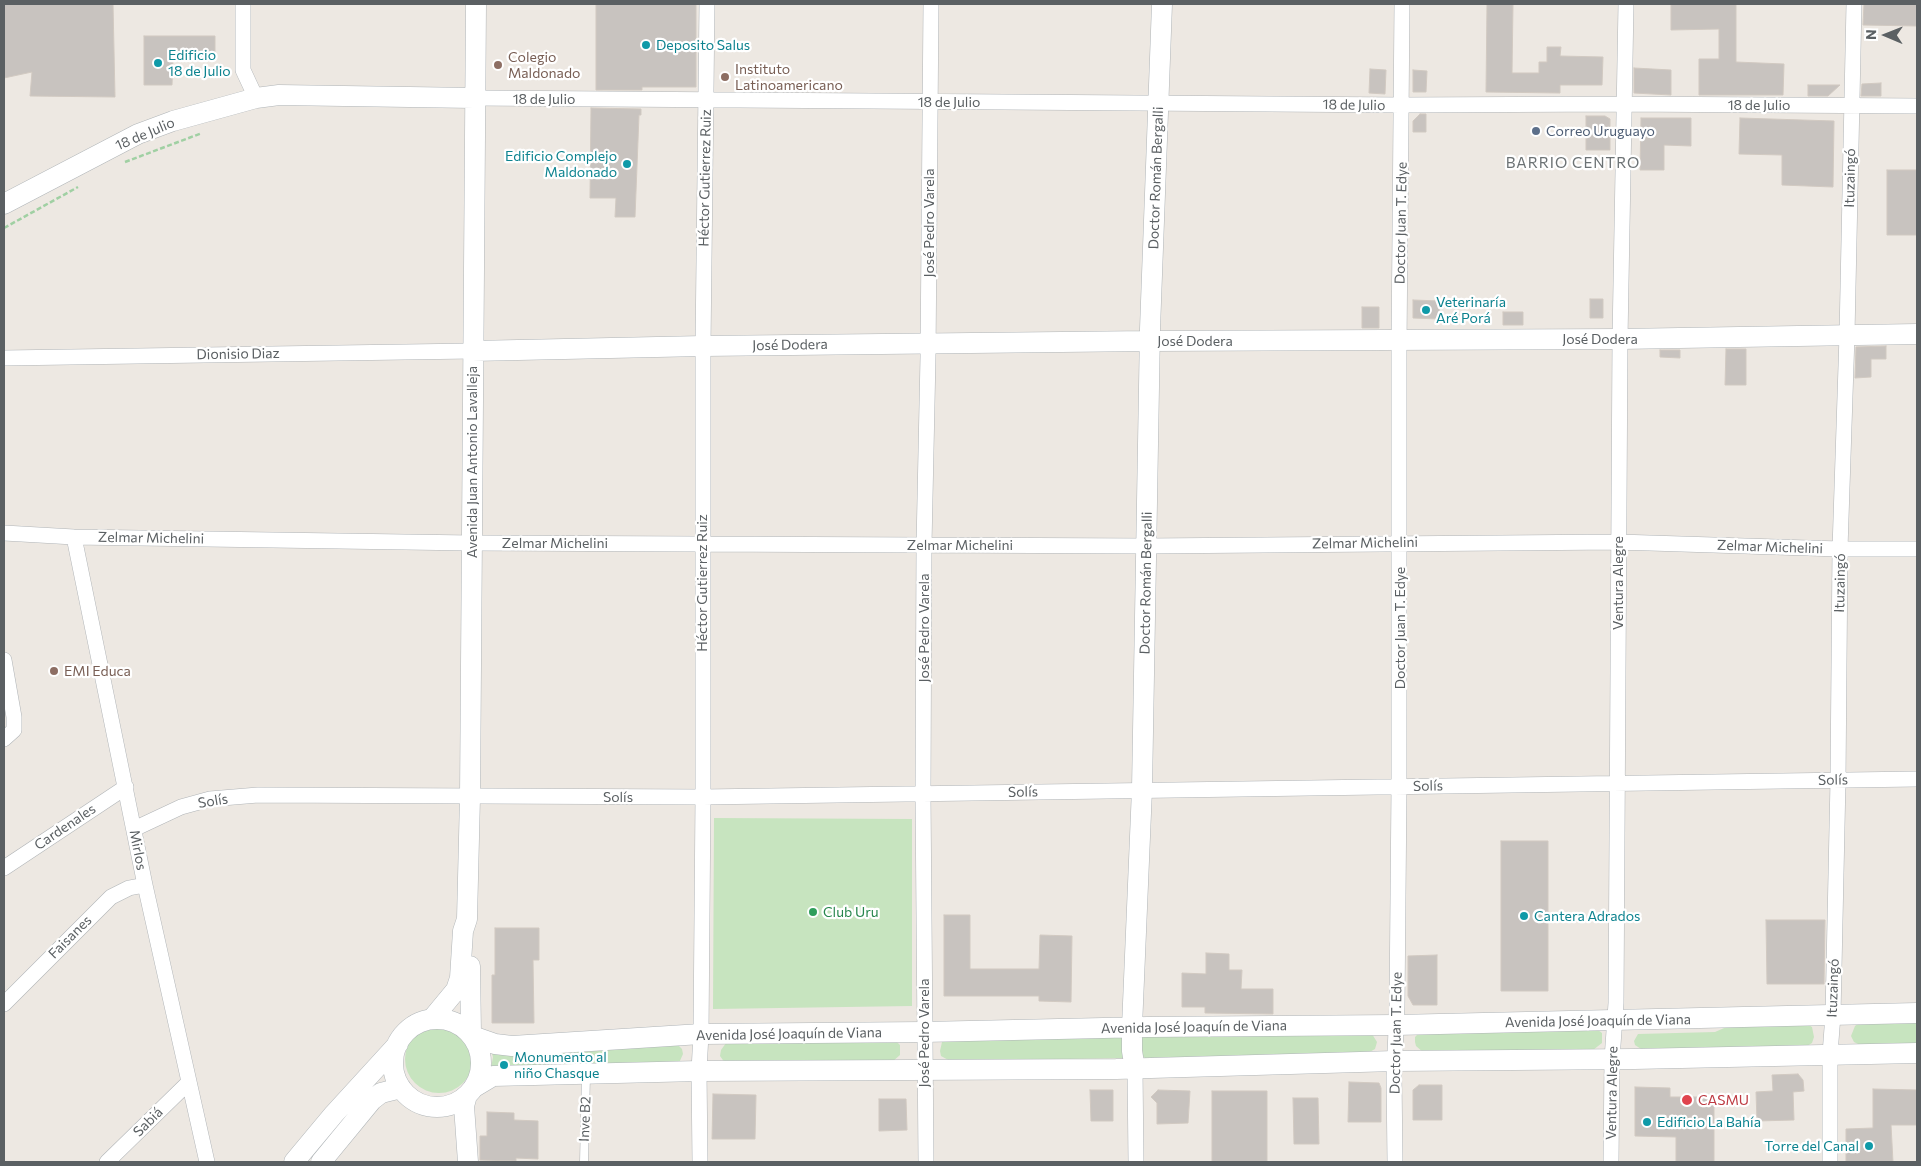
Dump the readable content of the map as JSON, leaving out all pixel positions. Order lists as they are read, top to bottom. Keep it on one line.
{"streets":{"street":["18 de Julio","Héctor Gutierrez Ruiz","Doctor Román Bergalli","Ituzaingó","José Pedro Varela","Doctor Juan T. Edye","José Dodera","Dionisio Diaz","Avenida Juan Antonio Lavalleja","Zelmar Michelini","Ventura Alegre","Solís","Cardenales","Mirlos","Faisanes","Avenida José Joaquín de Viana","Sabiá"],"lane":["Inve B2"]},"crossings":[["18 de Julio","Héctor Gutierrez Ruiz"],["18 de Julio","Doctor Román Bergalli"],["18 de Julio","Ituzaingó"],["18 de Julio","José Pedro Varela"],["18 de Julio","Doctor Juan T. Edye"],["18 de Julio","Avenida Juan Antonio Lavalleja"],["18 de Julio","Ventura Alegre"],["Héctor Gutierrez Ruiz","José Dodera"],["Héctor Gutierrez Ruiz","Zelmar Michelini"],["Héctor Gutierrez Ruiz","Solís"],["Héctor Gutierrez Ruiz","Avenida José Joaquín de Viana"],["Doctor Román Bergalli","José Dodera"],["Doctor Román Bergalli","Zelmar Michelini"],["Doctor Román Bergalli","Solís"],["Doctor Román Bergalli","Avenida José Joaquín de Viana"],["Ituzaingó","José Dodera"],["Ituzaingó","Zelmar Michelini"],["Ituzaingó","Solís"],["Ituzaingó","Avenida José Joaquín de Viana"],["José Pedro Varela","José Dodera"],["José Pedro Varela","Zelmar Michelini"],["José Pedro Varela","Solís"],["José Pedro Varela","Avenida José Joaquín de Viana"],["Doctor Juan T. Edye","José Dodera"],["Doctor Juan T. Edye","Zelmar Michelini"],["Doctor Juan T. Edye","Solís"],["Doctor Juan T. Edye","Avenida José Joaquín de Viana"],["José Dodera","Dionisio Diaz"],["José Dodera","Avenida Juan Antonio Lavalleja"],["José Dodera","Ventura Alegre"],["Dionisio Diaz","Avenida Juan Antonio Lavalleja"],["Avenida Juan Antonio Lavalleja","Zelmar Michelini"],["Avenida Juan Antonio Lavalleja","Solís"],["Avenida Juan Antonio Lavalleja","Avenida José Joaquín de Viana"],["Zelmar Michelini","Ventura Alegre"],["Zelmar Michelini","Mirlos"],["Ventura Alegre","Solís"],["Ventura Alegre","Avenida José Joaquín de Viana"],["Solís","Mirlos"],["Cardenales","Mirlos"],["Mirlos","Faisanes"],["Mirlos","Sabiá"]],"districts":["BARRIO CENTRO"],"places":["Deposito Salus","Edificio 18 de Julio","Colegio Maldonado","Instituto Latinoamericano","Correo Uruguayo","Edificio Complejo Maldonado","Veterinaría Aré Porá","EMI Educa","Club Uru","Cantera Adrados","Monumento al niño Chasque","CASMU","Edificio La Bahía","Torre del Canal"],"north":"left"}
